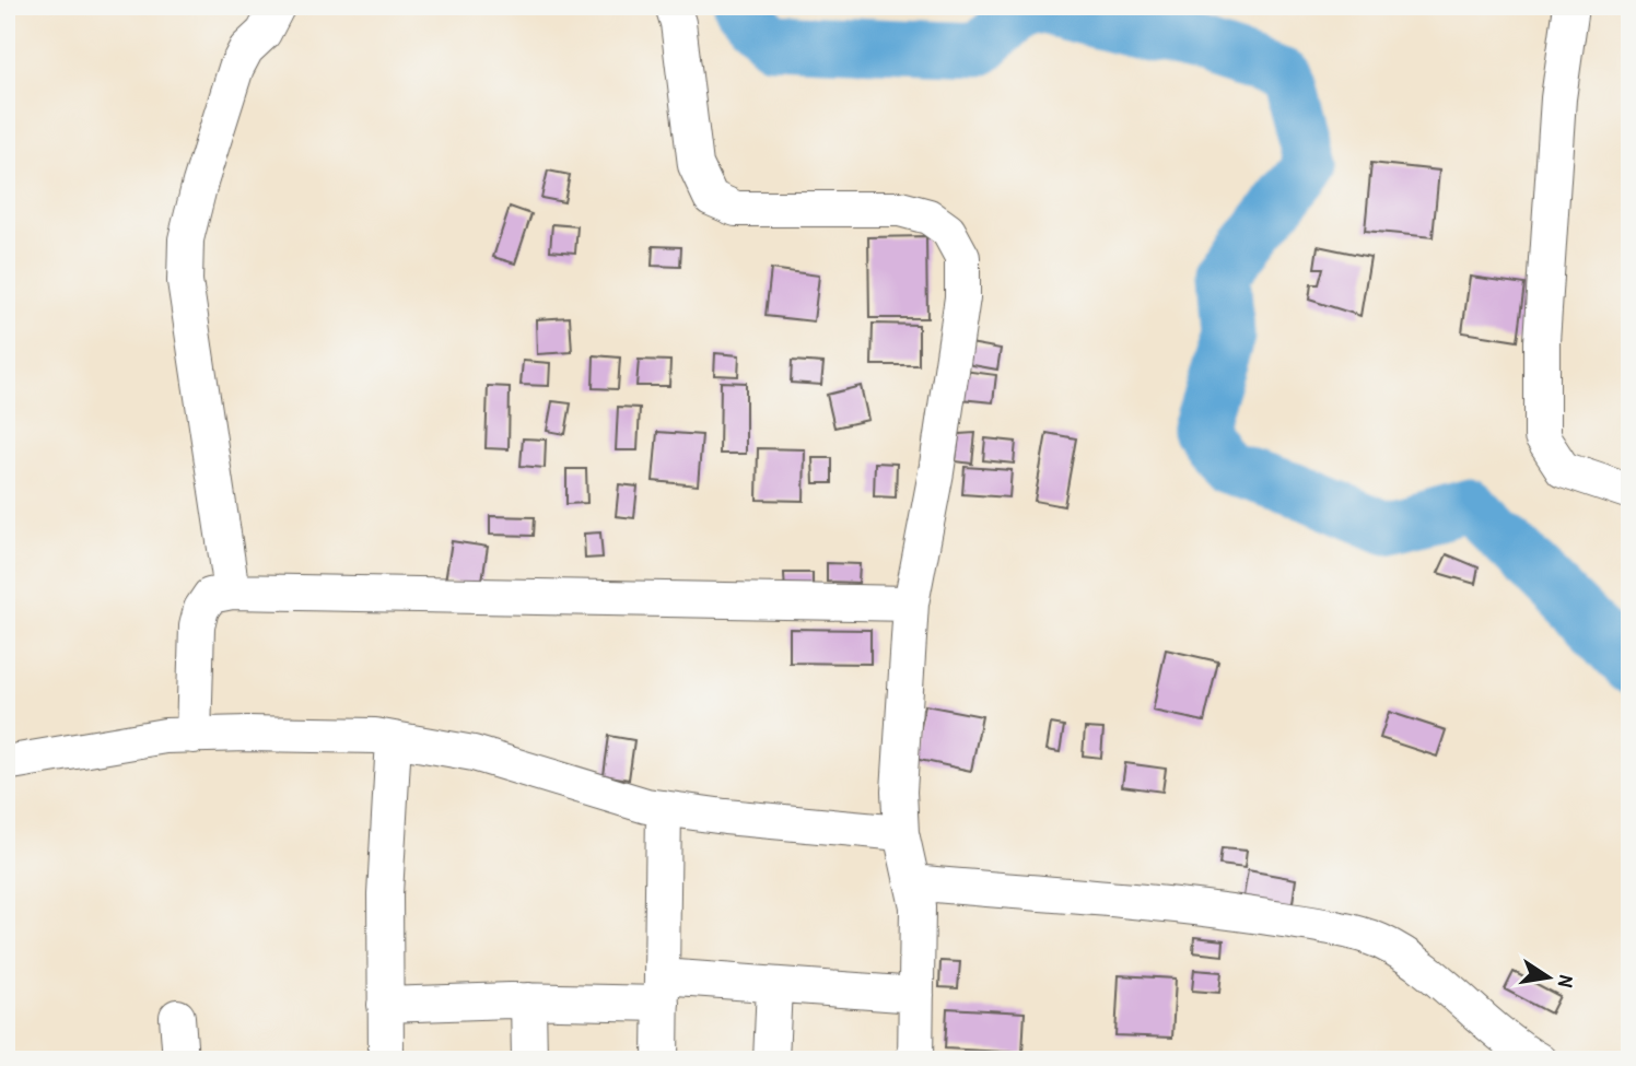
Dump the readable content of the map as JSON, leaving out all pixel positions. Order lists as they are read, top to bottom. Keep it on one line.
{"north":"right"}
